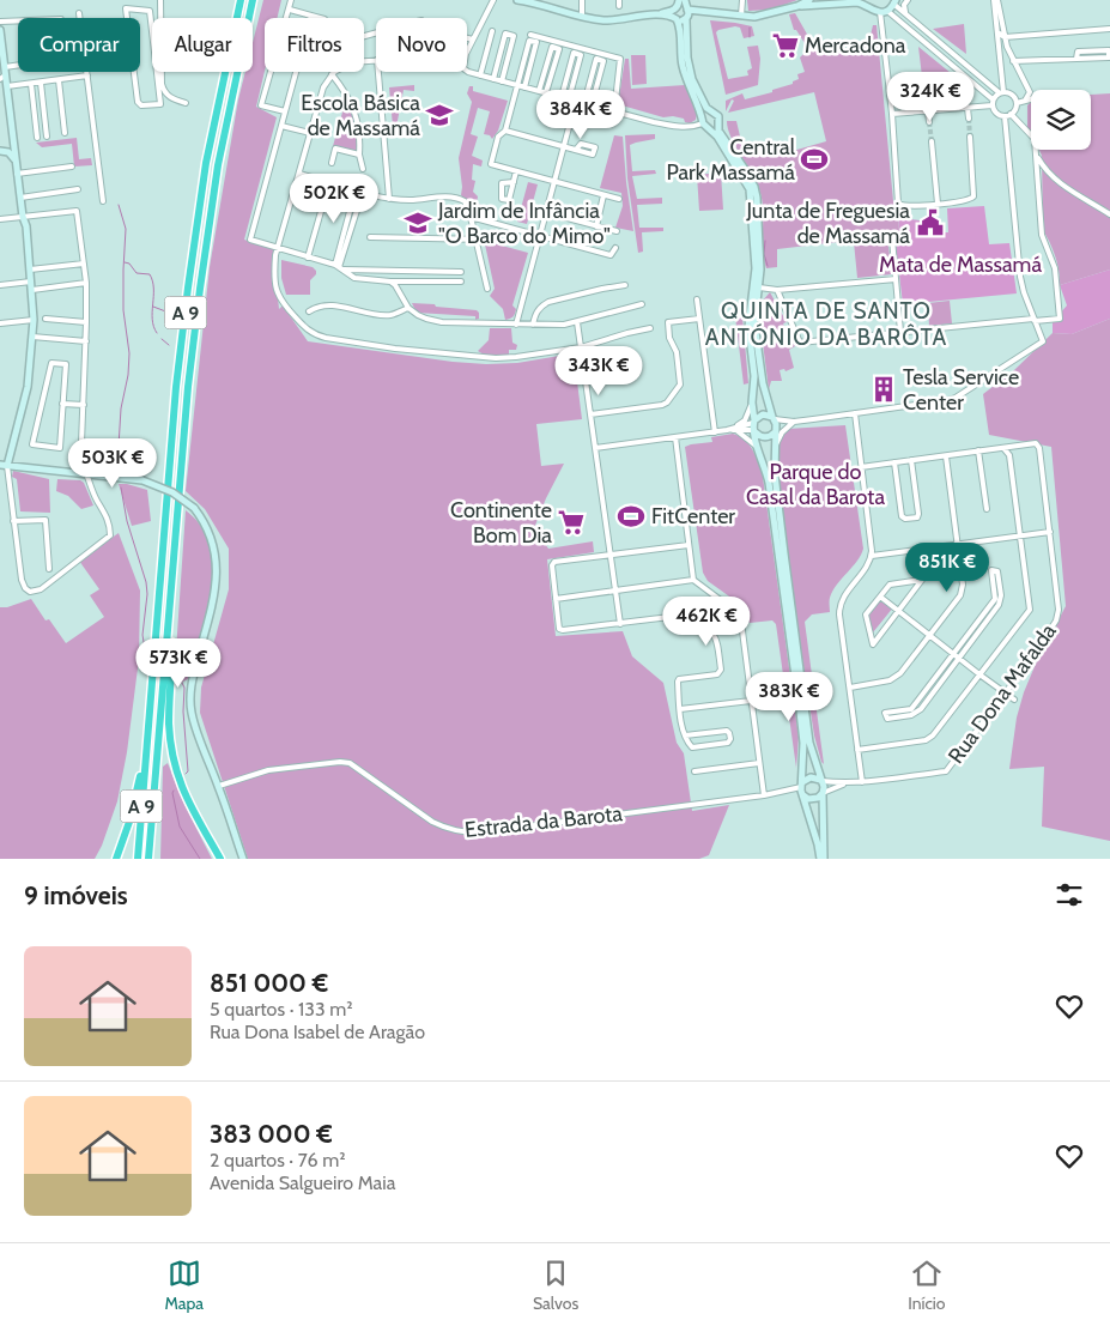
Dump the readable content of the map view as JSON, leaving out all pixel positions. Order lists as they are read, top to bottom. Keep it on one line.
{"streets":{"highway":["A 9"],"street":["Rua Dona Mafalda","Estrada da Barota"]},"crossings":[["Rua Dona Mafalda","Estrada da Barota"]],"districts":["QUINTA DE SANTO ANTÓNIO DA BARÔTA"],"parks":["Mata de Massamá","Parque do Casal da Barota"],"places":{"supermarket":["Mercadona","Continente Bom Dia"],"school or university":["Escola Básica de Massamá","Jardim de Infância \"O Barco do Mimo\""],"sports":["Central Park Massamá","FitCenter"],"public building":["Junta de Freguesia de Massamá"],"building":["Tesla Service Center"]},"page":{"chip":["Comprar","Alugar","Filtros","Novo"],"price":["324K €","384K €","502K €","343K €","503K €","851K €","462K €","573K €","383K €"],"heading":"9 imóveis","list":[{"name":"851 000 €","note":"5 quartos · 133 m² · Rua Dona Isabel de Aragão"},{"name":"383 000 €","note":"2 quartos · 76 m² · Avenida Salgueiro Maia"}],"tabs":["Mapa","Salvos","Início"]}}
